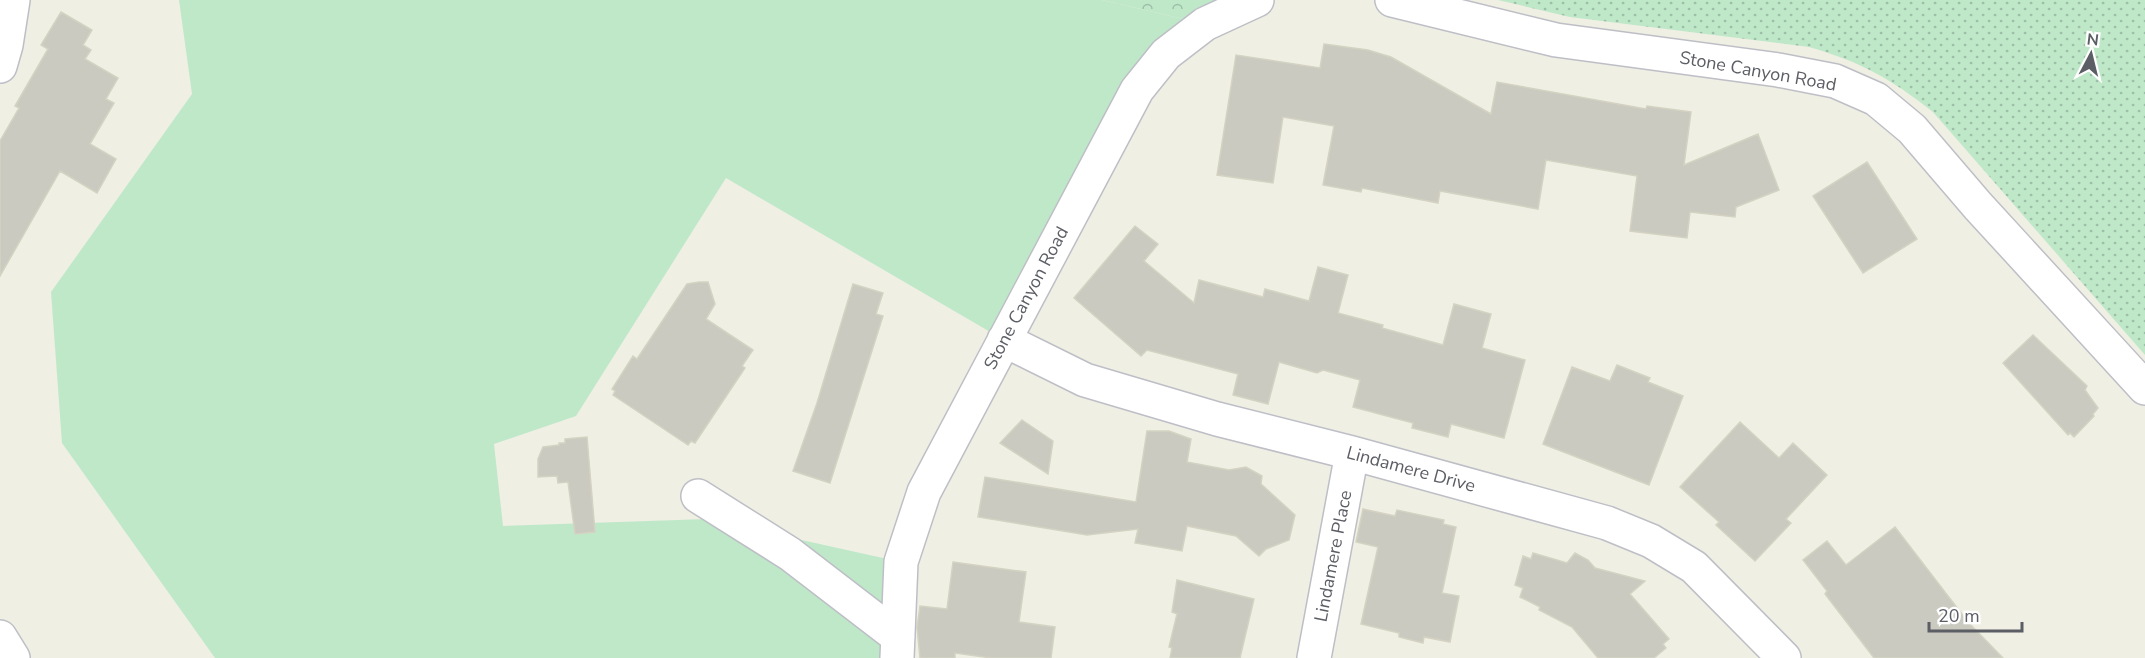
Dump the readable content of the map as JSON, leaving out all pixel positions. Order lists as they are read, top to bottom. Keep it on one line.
{"streets":{"street":["Stone Canyon Road","Lindamere Drive","Lindamere Place"]},"crossings":[["Stone Canyon Road","Lindamere Drive"],["Lindamere Drive","Lindamere Place"]],"scale_bar":"20 m","north":"top"}
